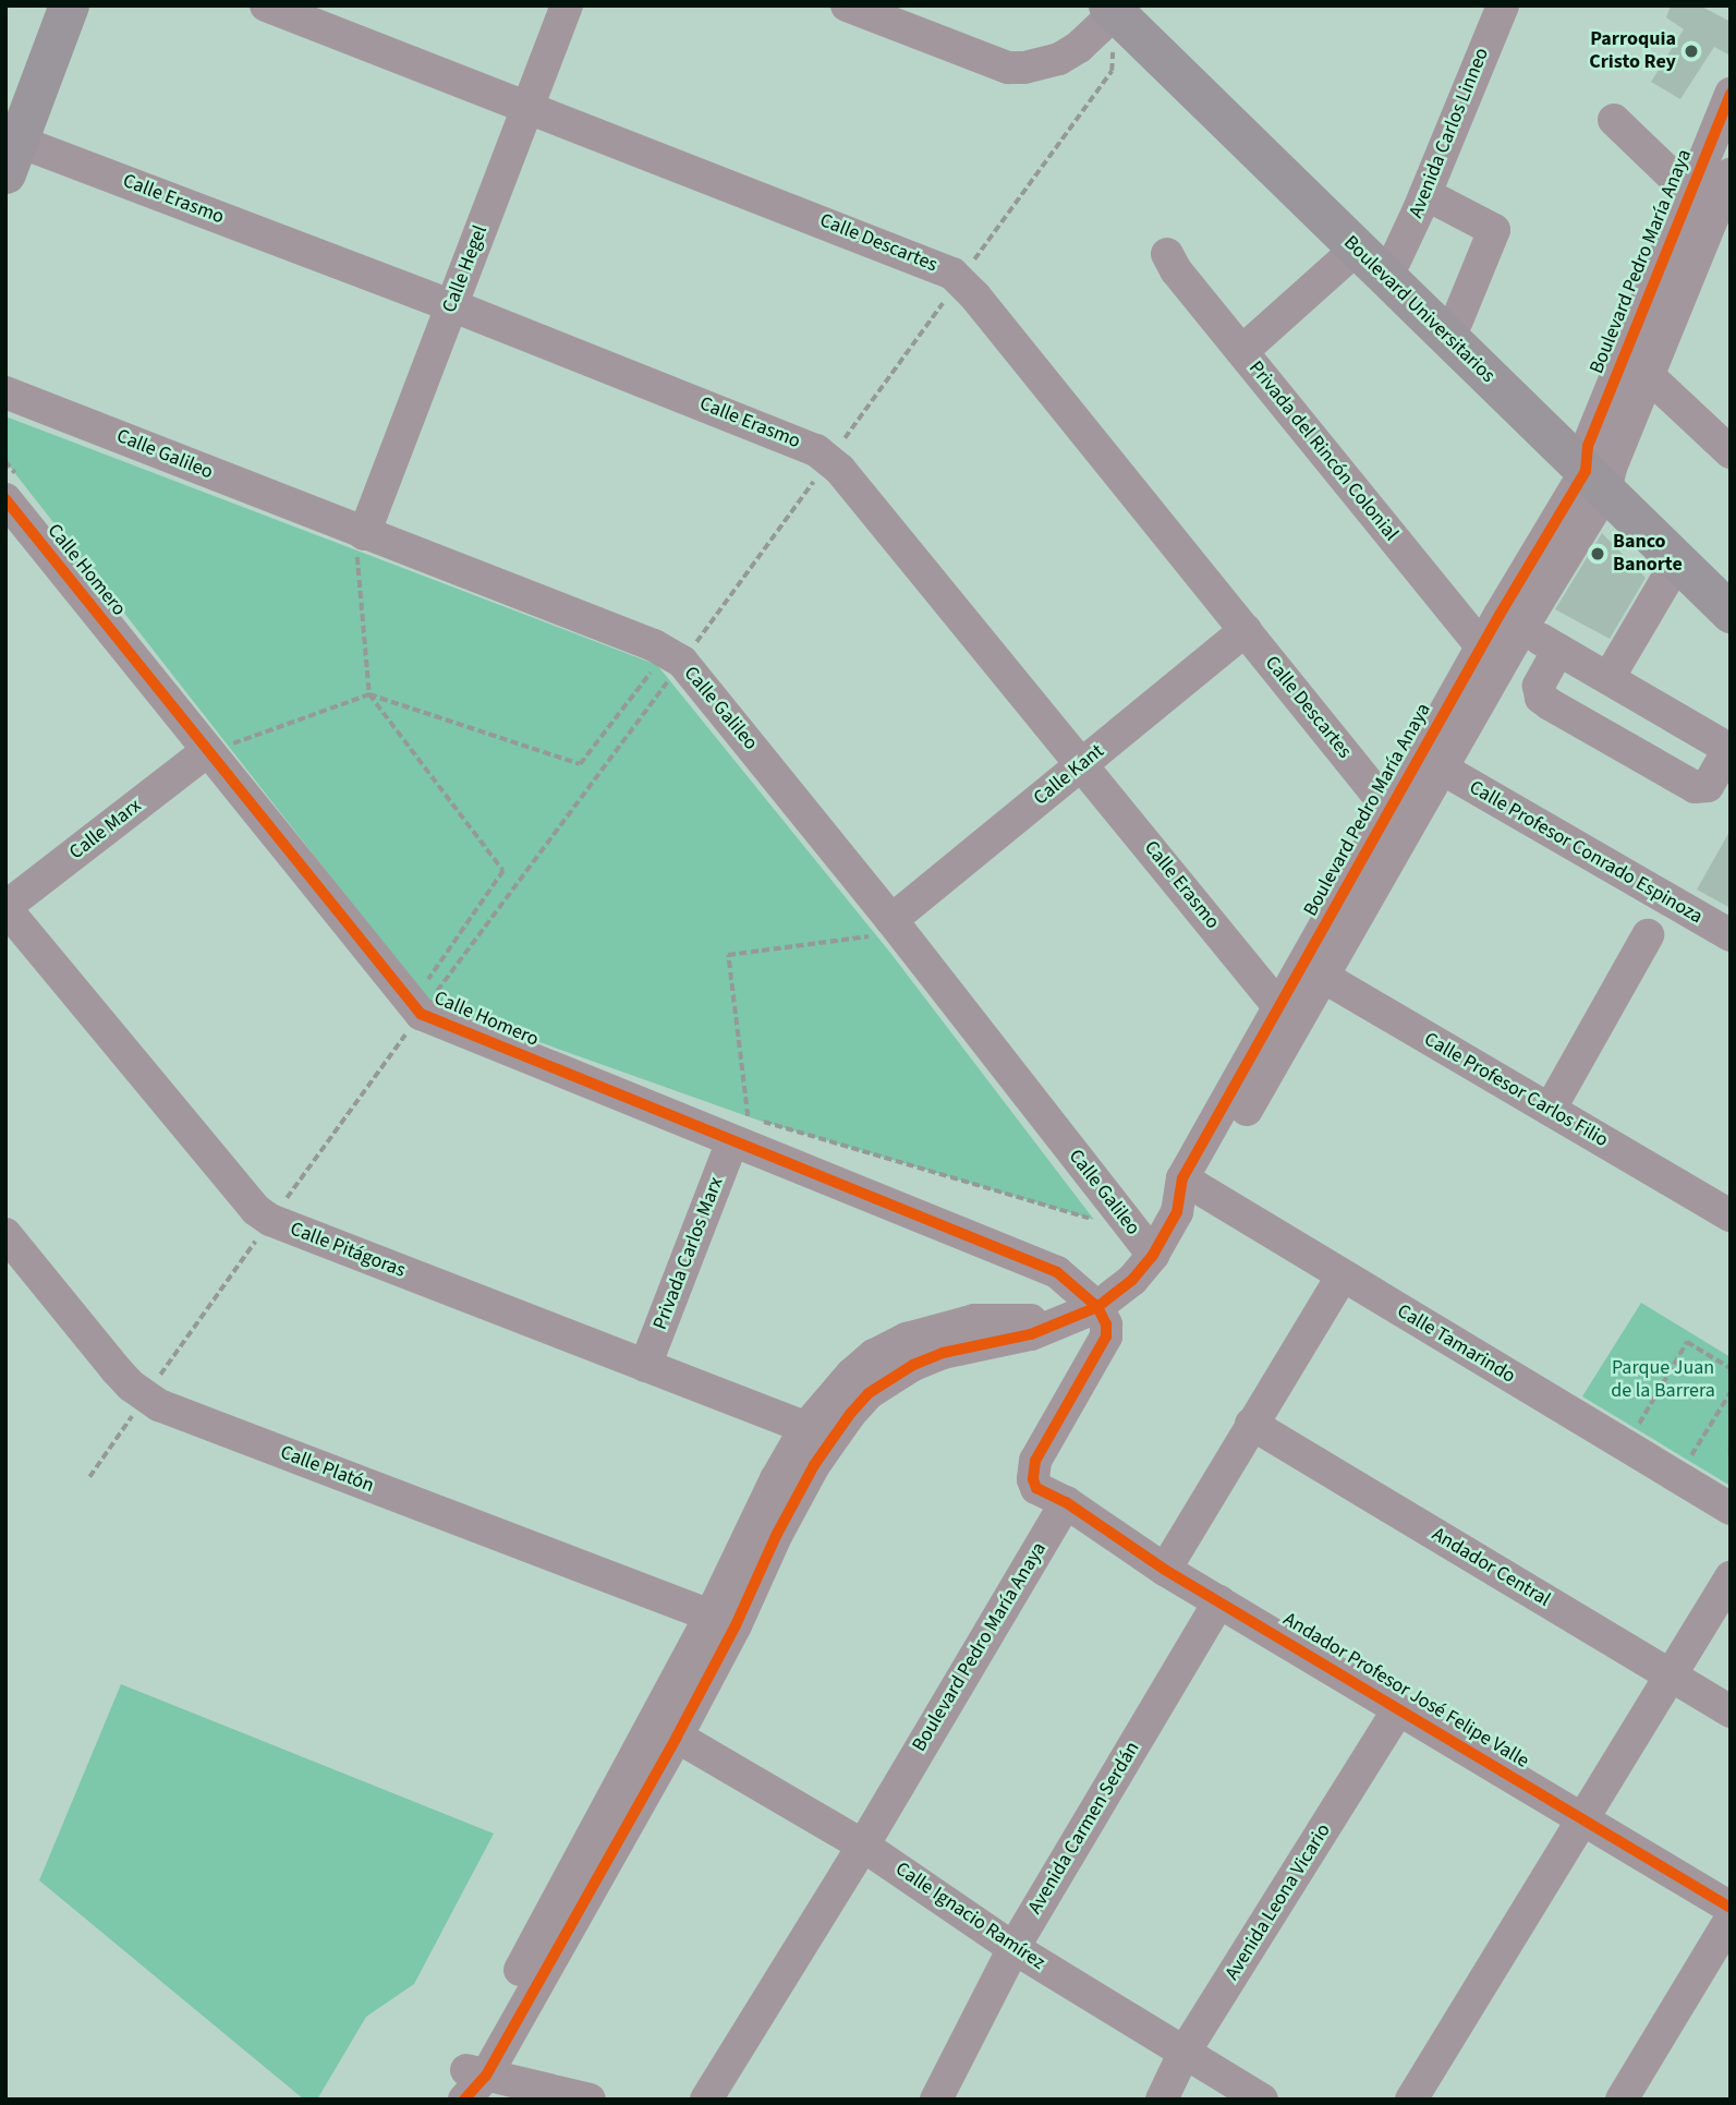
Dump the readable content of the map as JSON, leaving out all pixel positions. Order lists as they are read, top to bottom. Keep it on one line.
{"streets":{"main road":["Boulevard Universitarios"],"street":["Avenida Carlos Linneo","Calle Erasmo","Calle Descartes","Boulevard Pedro María Anaya","Calle Hegel","Privada del Rincón Colonial","Calle Galileo","Calle Homero","Calle Kant","Calle Marx","Calle Profesor Conrado Espinoza","Calle Profesor Carlos Filio","Calle Pitágoras","Privada Carlos Marx","Calle Tamarindo","Calle Platón","Andador Central","Andador Profesor José Felipe Valle","Avenida Carmen Serdán","Avenida Leona Vicario","Calle Ignacio Ramírez"]},"crossings":[["Avenida Carlos Linneo","Boulevard Universitarios"],["Calle Erasmo","Boulevard Pedro María Anaya"],["Calle Erasmo","Calle Hegel"],["Calle Erasmo","Calle Kant"],["Calle Descartes","Boulevard Pedro María Anaya"],["Calle Descartes","Calle Hegel"],["Calle Descartes","Calle Kant"],["Boulevard Pedro María Anaya","Boulevard Universitarios"],["Boulevard Pedro María Anaya","Privada del Rincón Colonial"],["Boulevard Pedro María Anaya","Calle Galileo"],["Boulevard Pedro María Anaya","Calle Homero"],["Boulevard Pedro María Anaya","Calle Profesor Conrado Espinoza"],["Boulevard Pedro María Anaya","Calle Profesor Carlos Filio"],["Boulevard Pedro María Anaya","Calle Pitágoras"],["Boulevard Pedro María Anaya","Calle Tamarindo"],["Boulevard Pedro María Anaya","Andador Profesor José Felipe Valle"],["Boulevard Pedro María Anaya","Calle Ignacio Ramírez"],["Calle Hegel","Calle Galileo"],["Calle Galileo","Calle Kant"],["Calle Homero","Calle Marx"],["Calle Homero","Privada Carlos Marx"],["Calle Marx","Calle Pitágoras"],["Calle Pitágoras","Privada Carlos Marx"],["Andador Profesor José Felipe Valle","Avenida Carmen Serdán"],["Andador Profesor José Felipe Valle","Avenida Leona Vicario"],["Avenida Carmen Serdán","Calle Ignacio Ramírez"],["Avenida Leona Vicario","Calle Ignacio Ramírez"]],"parks":["Parque Juan de la Barrera"],"places":["Parroquia Cristo Rey","Banco Banorte"]}
